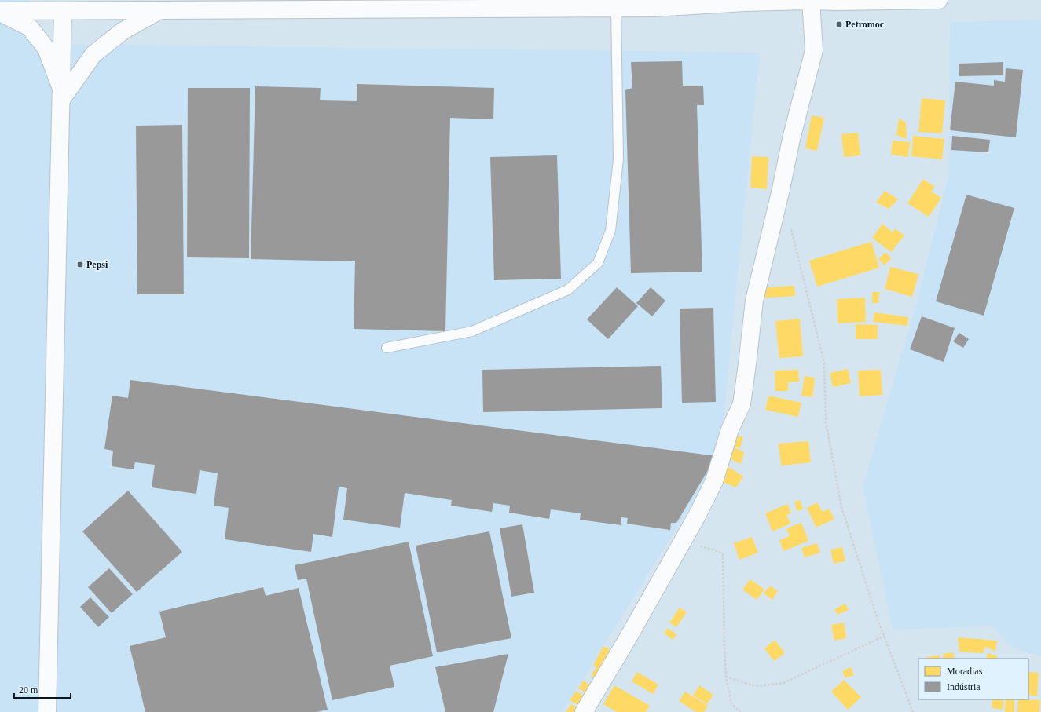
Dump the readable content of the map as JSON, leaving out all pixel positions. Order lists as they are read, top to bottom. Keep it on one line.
{"places":{"transit":["Petromoc","Pepsi"]},"legend":["Moradias","Indústria"],"scale_bar":"20 m"}
